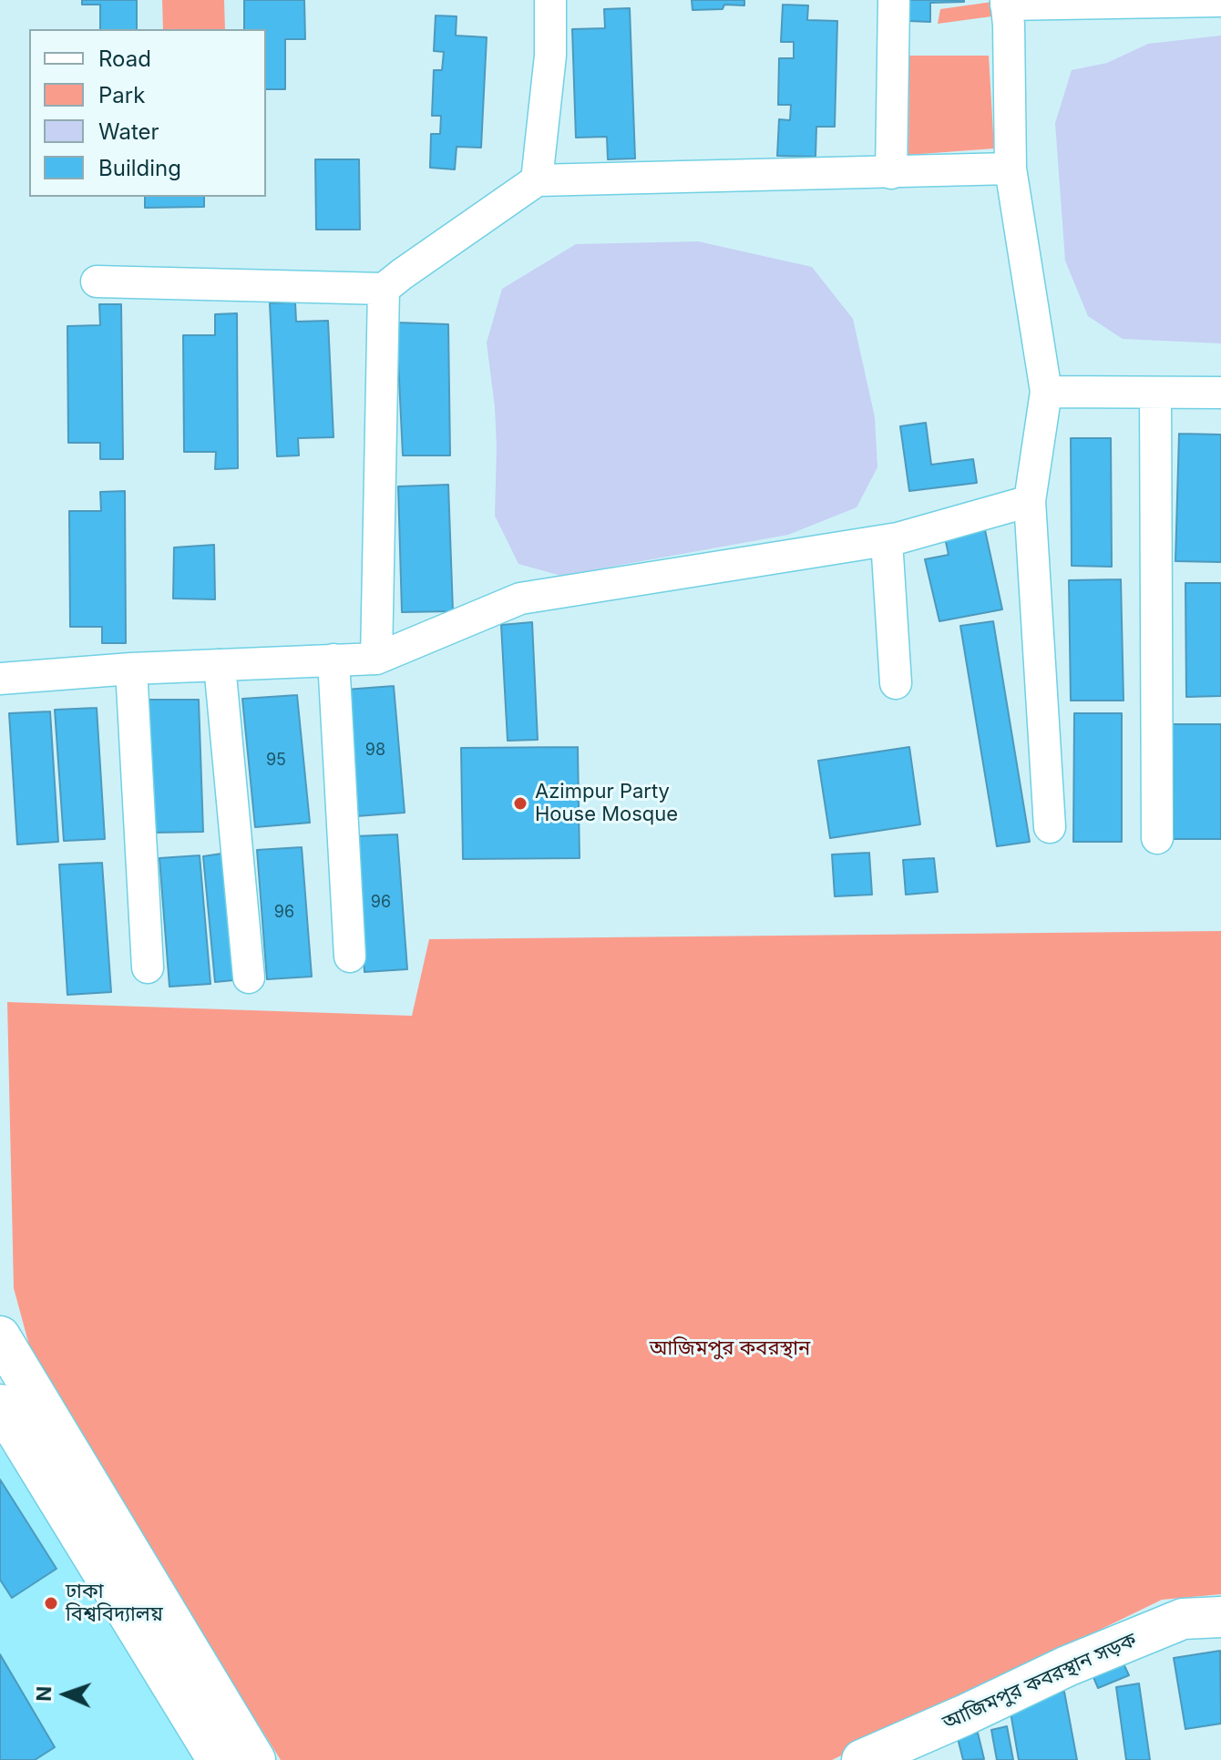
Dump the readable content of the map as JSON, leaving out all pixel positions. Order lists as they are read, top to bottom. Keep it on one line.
{"streets":{"main road":["আজিমপুর কবরস্থান সড়ক"]},"parks":["আজিমপুর কবরস্থান"],"places":["Azimpur Party House Mosque","ঢাকা বিশ্ববিদ্যালয়"],"house_numbers":["98","95","96","96"],"legend":["Road","Park","Water","Building"],"north":"left"}
